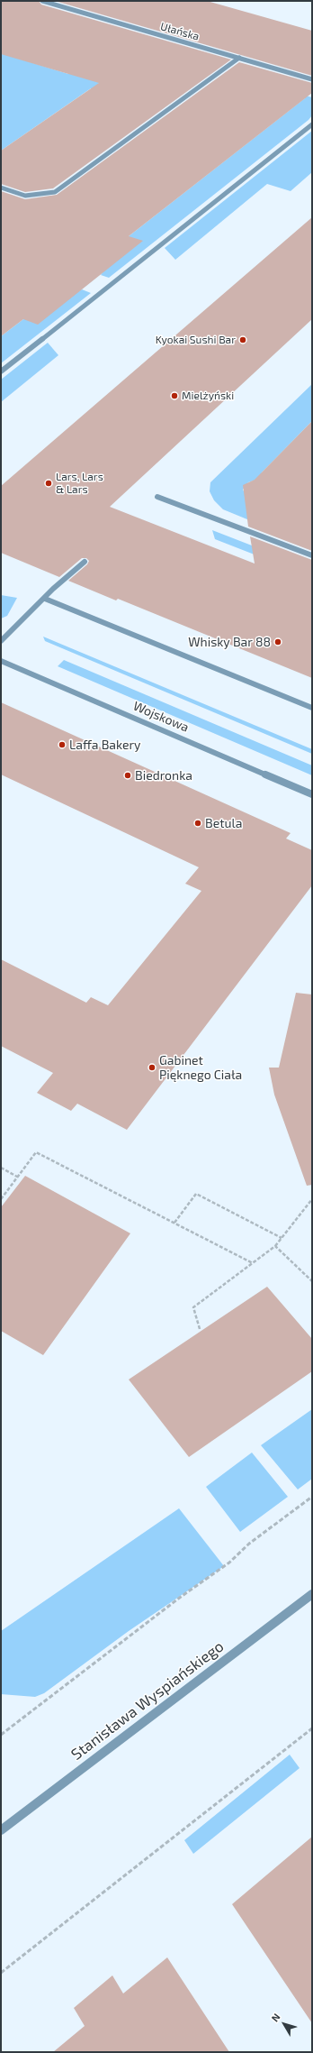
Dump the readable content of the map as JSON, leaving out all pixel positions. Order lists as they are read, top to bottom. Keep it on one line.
{"streets":{"street":["Ułańska","Wojskowa","Stanisława Wyspiańskiego"]},"places":["Kyokai Sushi Bar","Mielżyński","Lars, Lars & Lars","Whisky Bar 88","Laffa Bakery","Biedronka","Betula","Gabinet Pięknego Ciała"],"north":"top left"}
